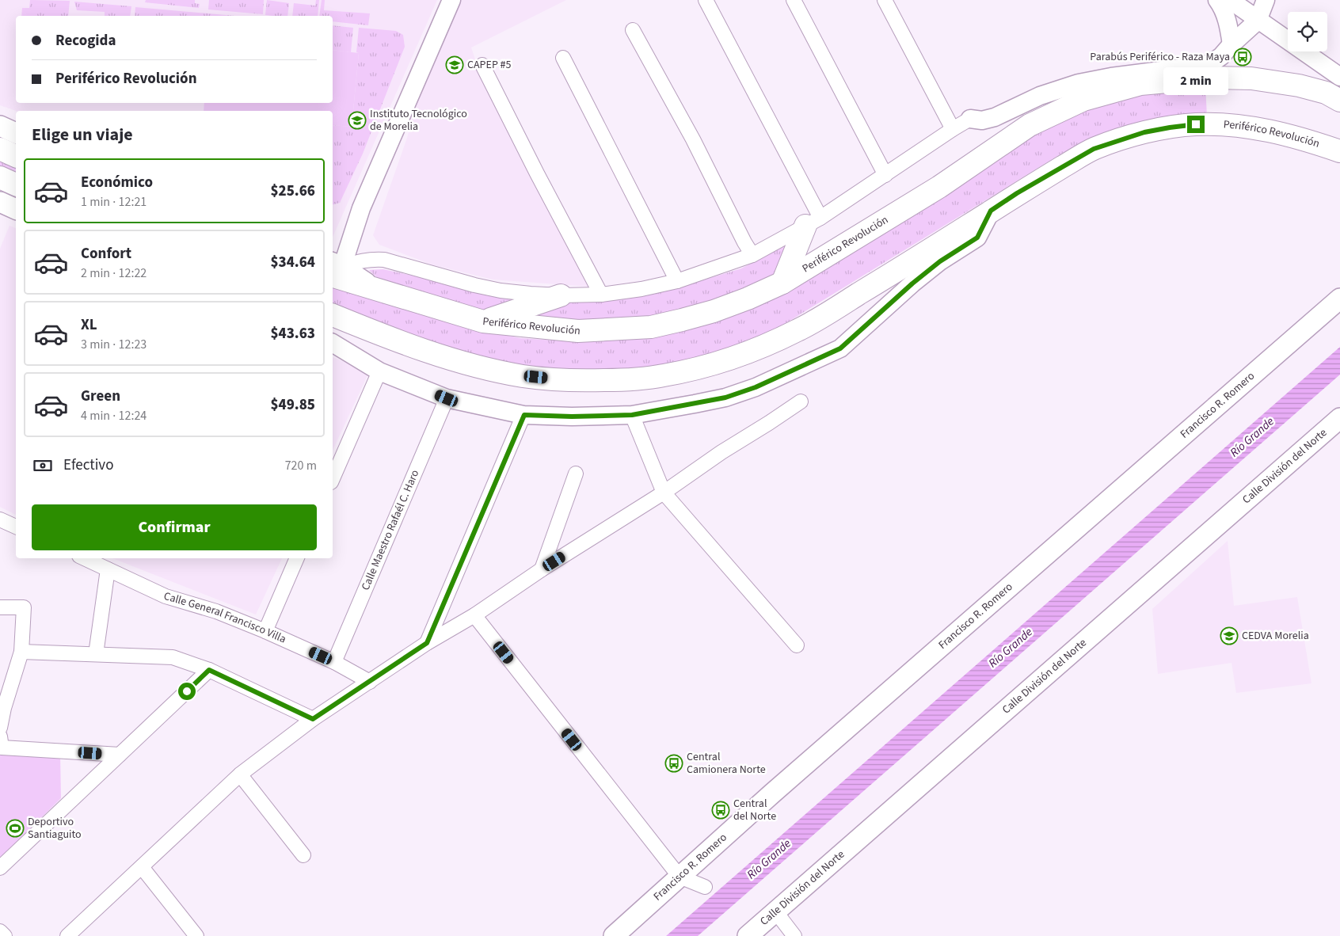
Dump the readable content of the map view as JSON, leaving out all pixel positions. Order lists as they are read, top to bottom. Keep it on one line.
{"streets":{"highway":["Periférico Revolución"],"main road":["Francisco R. Romero","Calle División del Norte"],"street":["Calle Maestro Rafaél C. Haro","Calle General Francisco Villa"]},"crossings":[["Calle Maestro Rafaél C. Haro","Calle General Francisco Villa"]],"water":["Río Grande"],"places":{"bus stop":["Parabús Periférico - Raza Maya","Central Camionera Norte","Central del Norte"],"school or university":["CAPEP #5","Instituto Tecnológico de Morelia","CEDVA Morelia"],"sports":["Deportivo Santiaguito"]},"page":{"banner":["Recogida","Periférico Revolución"],"bubble":"2 min","heading":"Elige un viaje","list":[{"name":"Económico","note":"1 min · 12:21","value":"$25.66"},{"name":"Confort","note":"2 min · 12:22","value":"$34.64"},{"name":"XL","note":"3 min · 12:23","value":"$43.63"},{"name":"Green","note":"4 min · 12:24","value":"$49.85"}],"pay":["Efectivo","720 m"],"buttons":"Confirmar"}}
